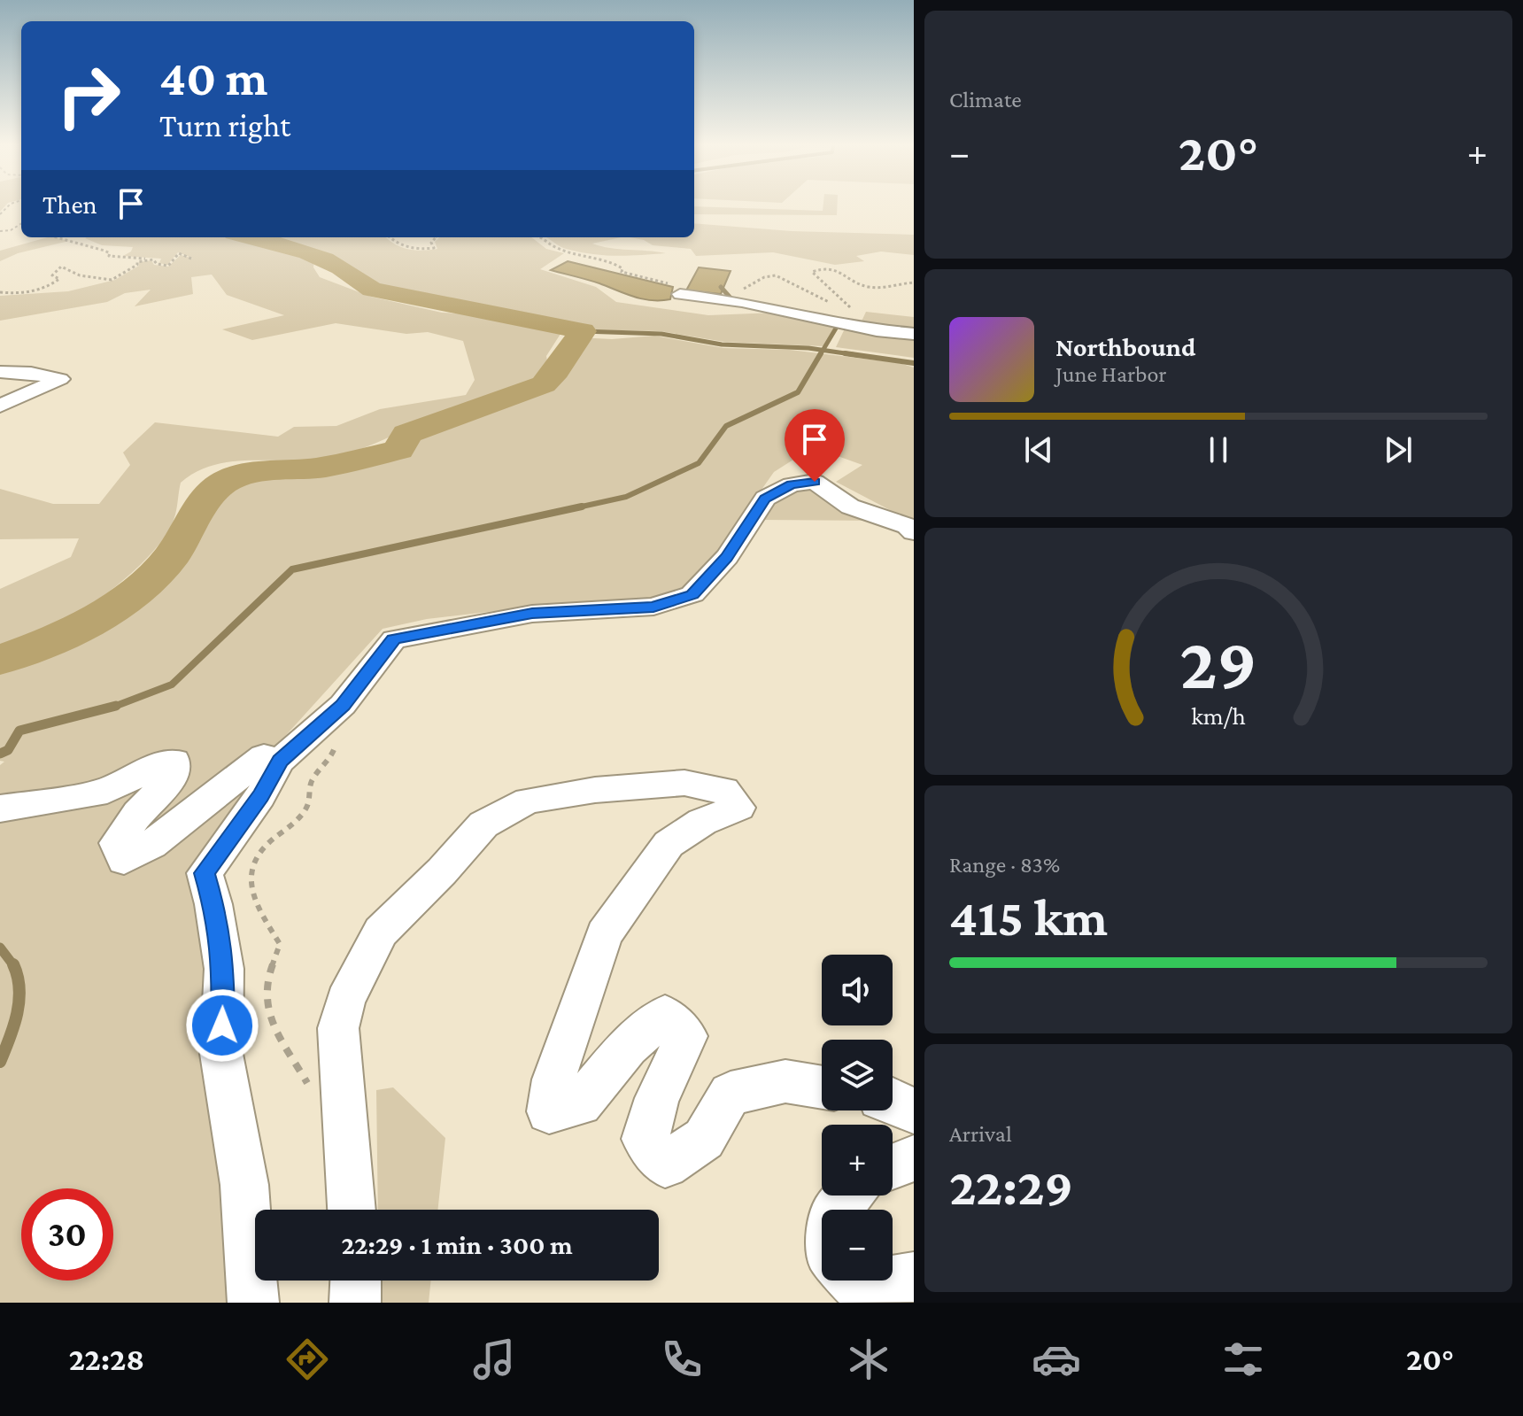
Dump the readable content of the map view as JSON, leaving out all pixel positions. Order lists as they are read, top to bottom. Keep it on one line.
{"page":{"tile":["Climate",["Range · 83%","415 km"],["Arrival","22:29"]],"turn":["40 m","Turn right"],"heat":["−","20°","+"],"then":"Then","song":["Northbound","June Harbor"],"map_buttons":["+","−"],"limit":"30","trip":"22:29 · 1 min · 300 m","tabs":["22:28","20°"],"gauge":["29","km/h"]}}
